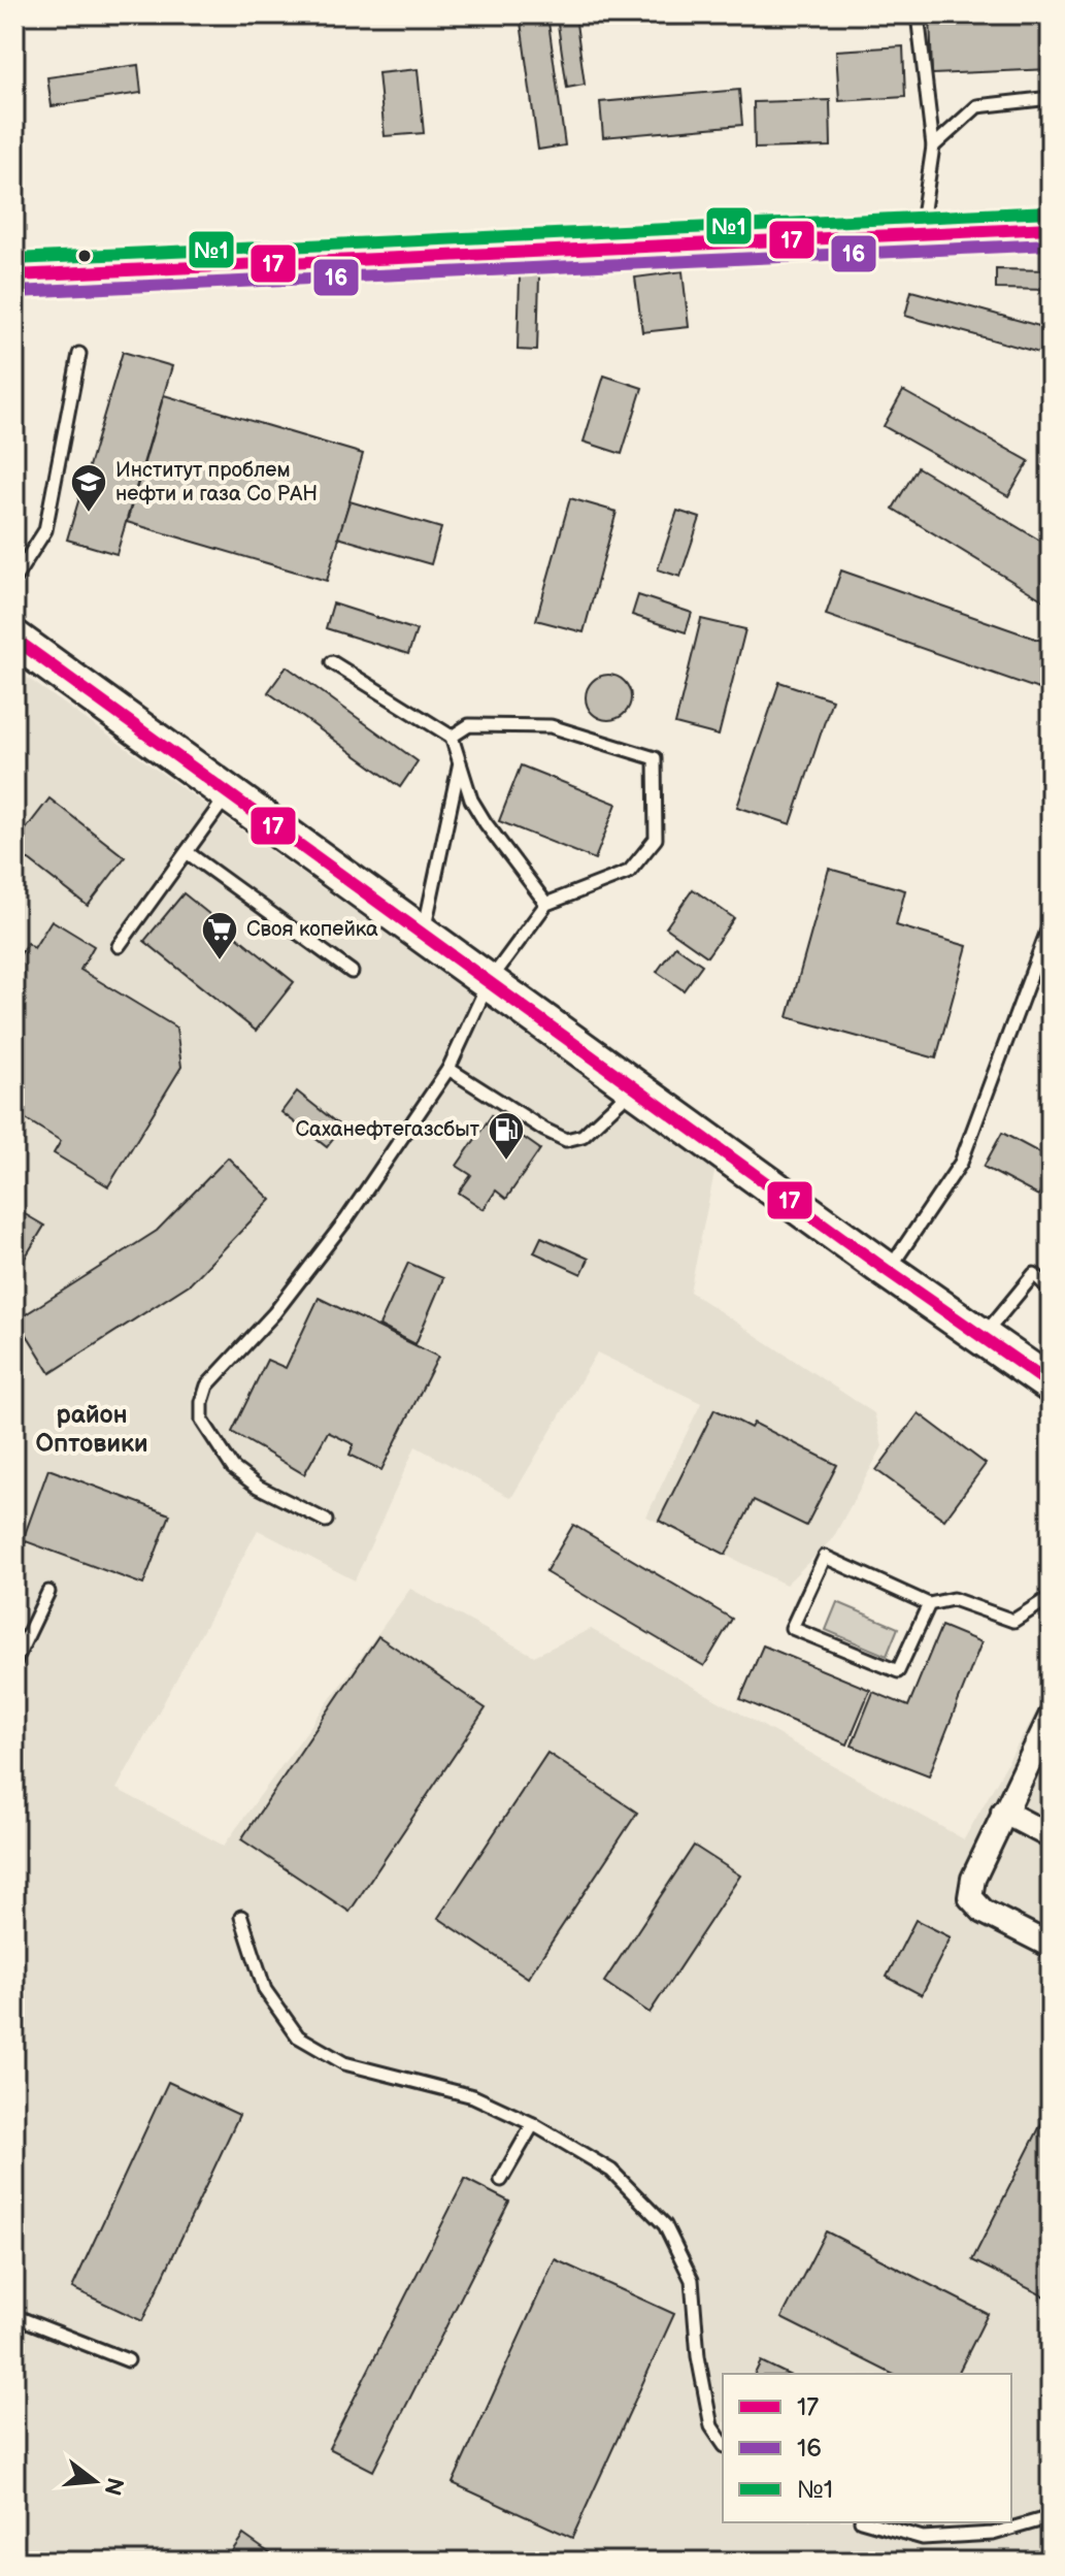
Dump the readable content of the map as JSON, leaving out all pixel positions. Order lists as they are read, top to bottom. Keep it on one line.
{"districts":["район Оптовики"],"places":{"school or university":["Институт проблем нефти и газа Со РАН"],"supermarket":["Своя копейка"],"fuel station":["Саханефтегазсбыт"]},"lines":["transit line №1","transit line 17","transit line 16"],"legend":["17","16","№1"],"north":"right"}
